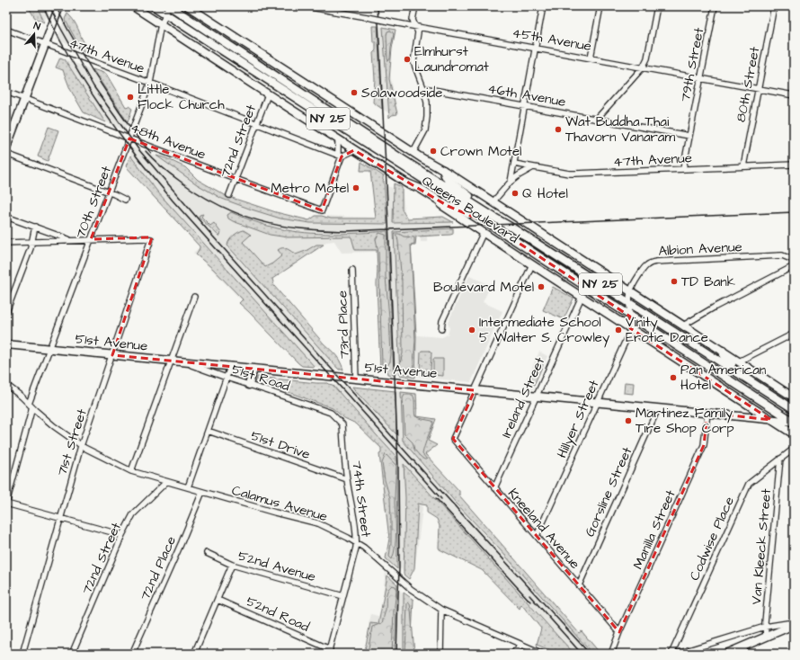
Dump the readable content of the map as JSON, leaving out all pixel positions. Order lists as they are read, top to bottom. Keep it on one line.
{"streets":{"street":["45th Avenue","47th Avenue","79th Street","80th Street","46th Avenue","NY 25","48th Avenue","72nd Street","70th Street","Queens Boulevard","Albion Avenue","73rd Place","51st Avenue","51st Road","Ireland Street","Hillyer Street","71st Street","51st Drive","Gorsline Street","74th Street","Calamus Avenue","Kneeland Avenue","Manilla Street","Codwise Place","Van Kleeck Street","52nd Avenue","72nd Place","52nd Road"]},"crossings":[["45th Avenue","79th Street"],["45th Avenue","80th Street"],["47th Avenue","79th Street"],["47th Avenue","80th Street"],["47th Avenue","48th Avenue"],["47th Avenue","72nd Street"],["47th Avenue","70th Street"],["79th Street","46th Avenue"],["48th Avenue","72nd Street"],["48th Avenue","70th Street"],["72nd Street","Queens Boulevard"],["72nd Street","Calamus Avenue"],["70th Street","Queens Boulevard"],["70th Street","51st Avenue"],["70th Street","71st Street"],["70th Street","Calamus Avenue"],["Queens Boulevard","Albion Avenue"],["Queens Boulevard","51st Avenue"],["Queens Boulevard","Ireland Street"],["Queens Boulevard","Hillyer Street"],["Albion Avenue","Hillyer Street"],["73rd Place","51st Avenue"],["51st Avenue","51st Road"],["51st Avenue","Ireland Street"],["51st Avenue","Hillyer Street"],["51st Avenue","71st Street"],["51st Avenue","Gorsline Street"],["51st Avenue","Kneeland Avenue"],["51st Avenue","Manilla Street"],["51st Road","74th Street"],["Ireland Street","Kneeland Avenue"],["Hillyer Street","Kneeland Avenue"],["71st Street","Calamus Avenue"],["51st Drive","74th Street"],["Gorsline Street","Kneeland Avenue"],["74th Street","Calamus Avenue"],["74th Street","52nd Avenue"],["74th Street","52nd Road"],["Calamus Avenue","72nd Place"],["Kneeland Avenue","Manilla Street"],["Codwise Place","Van Kleeck Street"]],"places":["Elmhurst Laundromat","Solawoodside","Little Flock Church","Wat Buddha Thai Thavorn Vanaram","Crown Motel","Metro Motel","Q Hotel","TD Bank","Boulevard Motel","Intermediate School 5 Walter S. Crowley","Vinity Erotic Dance","Pan American Hotel","Martinez Family Tire Shop Corp"],"north":"top"}
